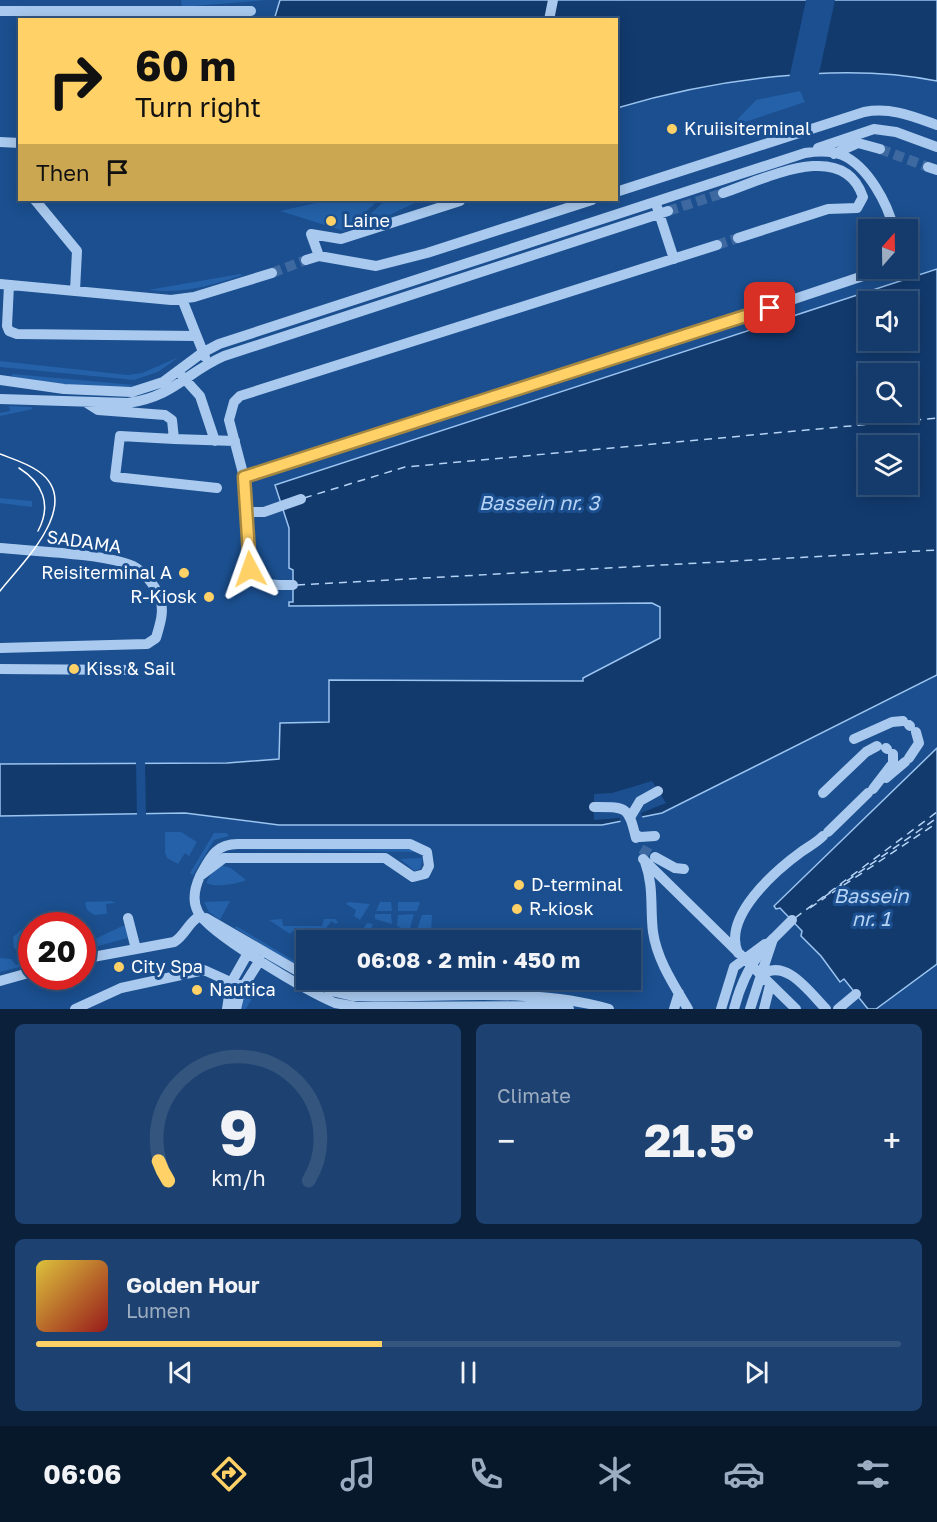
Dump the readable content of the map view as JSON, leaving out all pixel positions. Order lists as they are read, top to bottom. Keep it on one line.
{"streets":{"street":["SADAMA"]},"water":["Bassein nr. 3","Bassein nr. 1"],"places":["Kruiisiterminal","Laine","Reisiterminal A","R-Kiosk","Kiss & Sail","D-terminal","R-kiosk","City Spa","Nautica"],"north":"top","page":{"turn":["60 m","Turn right"],"then":"Then","limit":"20","trip":"06:08 · 2 min · 450 m","tile":"Climate","heat":["−","21.5°","+"],"song":["Golden Hour","Lumen"],"tabs":"06:06","gauge":["9","km/h"]}}
